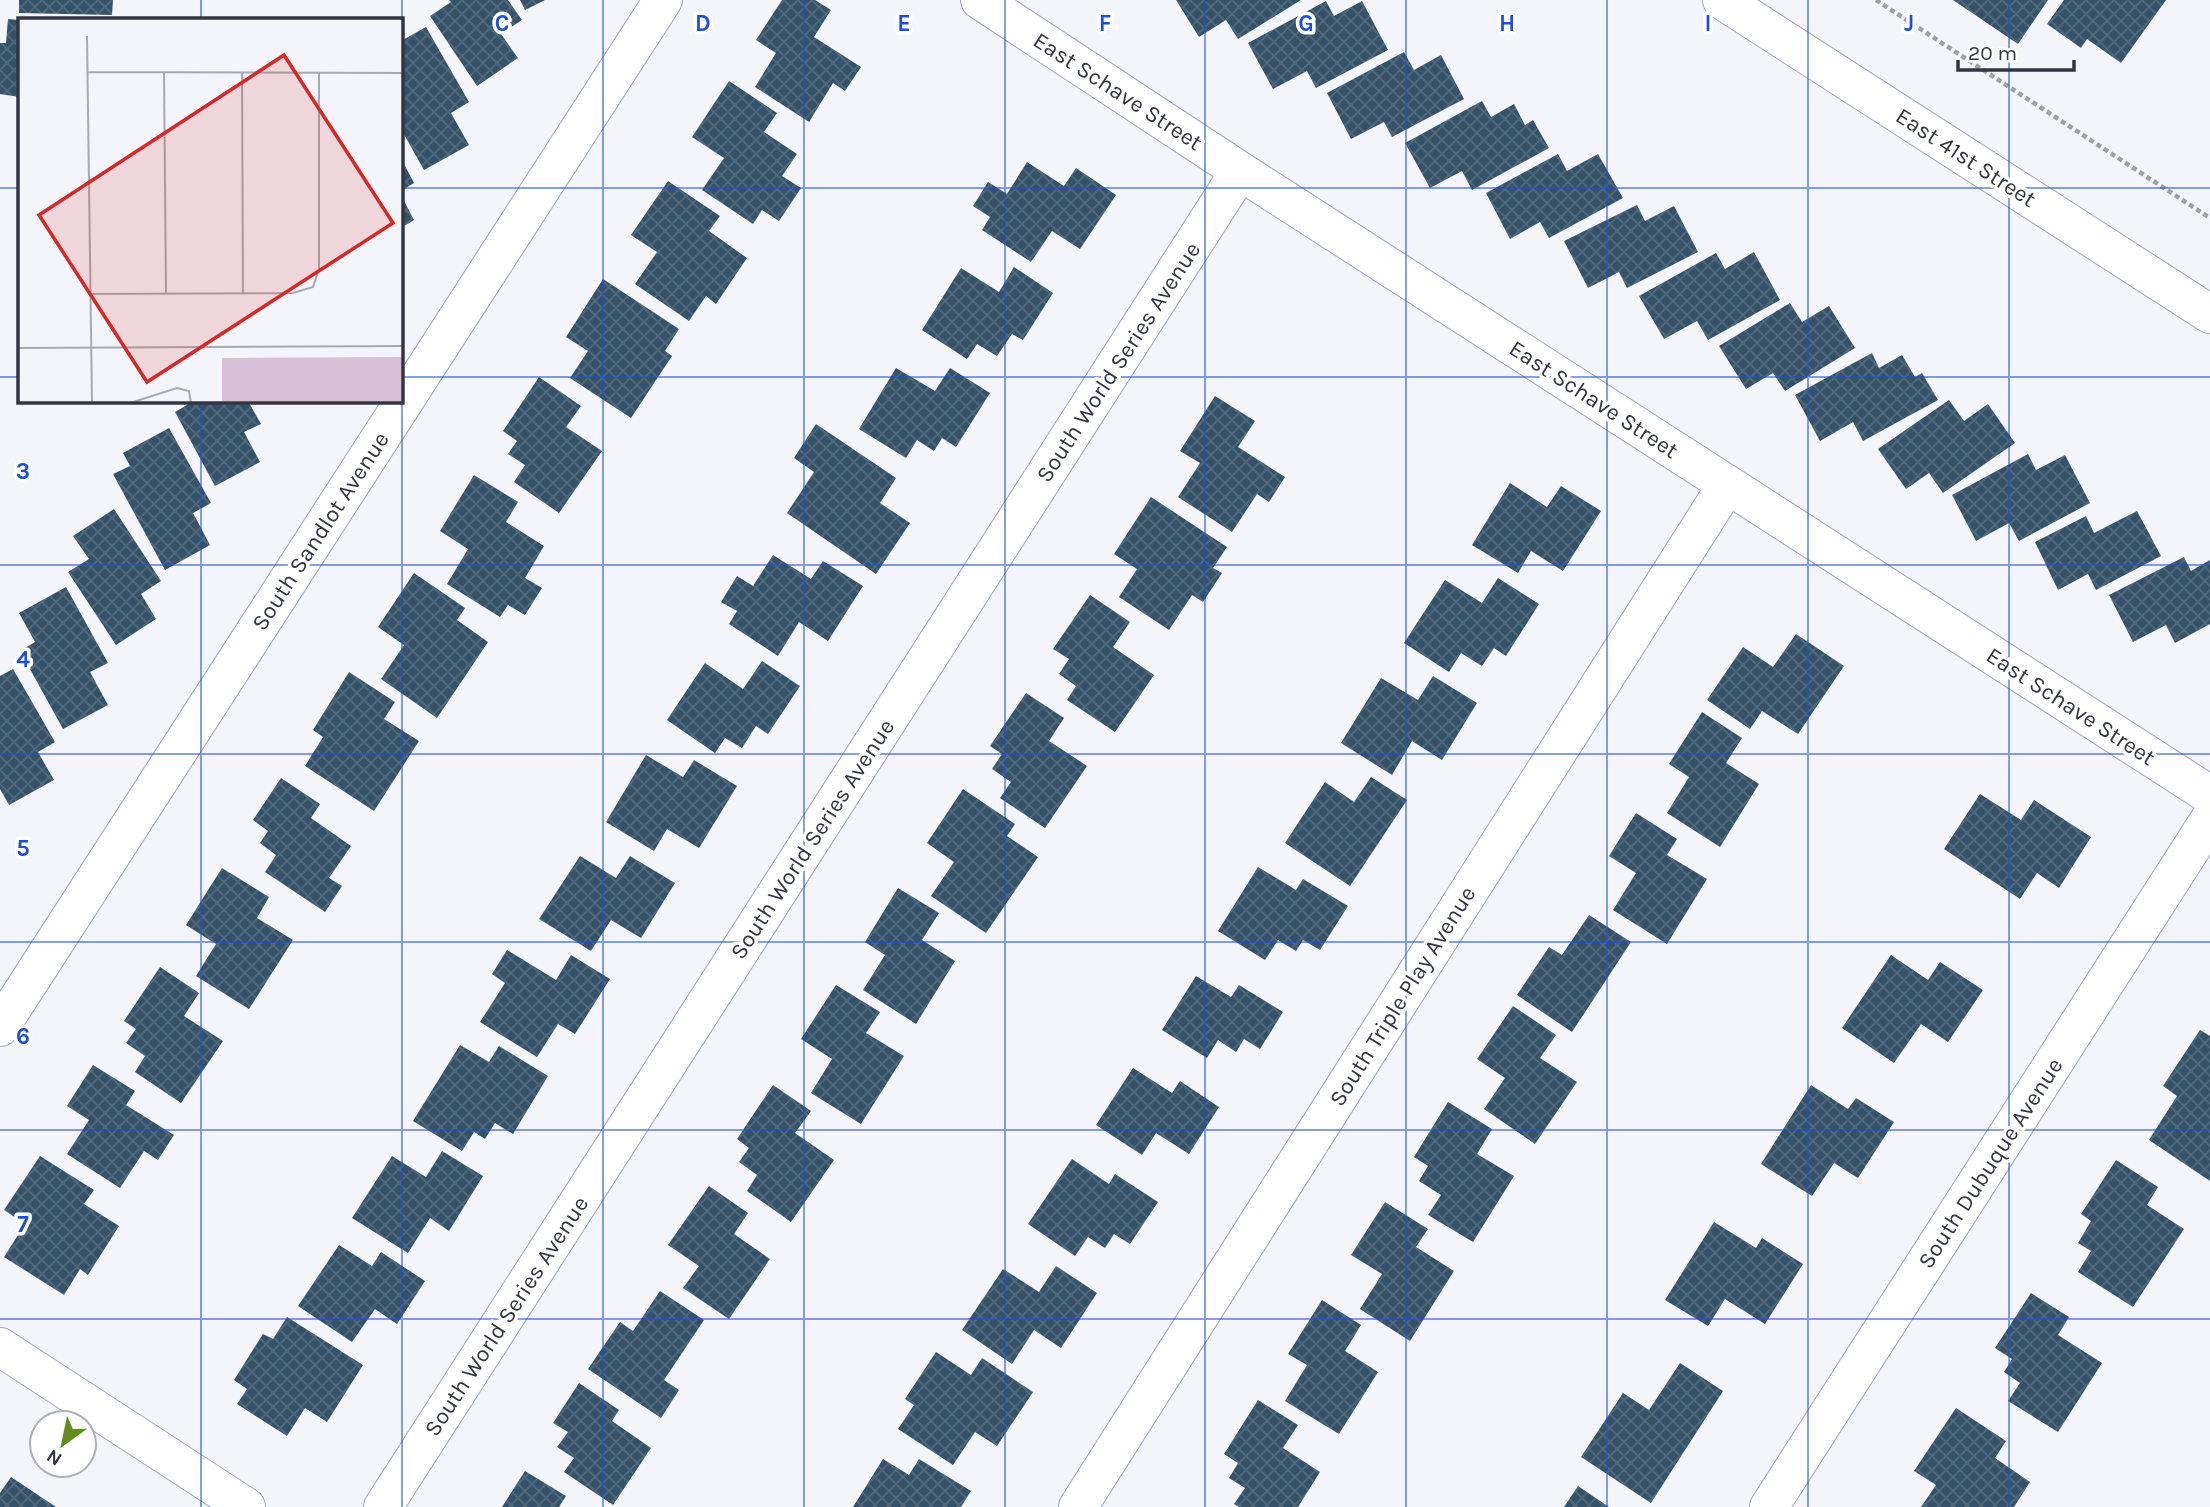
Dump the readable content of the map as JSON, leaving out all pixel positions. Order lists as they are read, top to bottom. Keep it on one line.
{"streets":{"street":["East Schave Street","East 41st Street","South World Series Avenue","South Sandlot Avenue","South Triple Play Avenue","South Dubuque Avenue"]},"crossings":[["East Schave Street","South World Series Avenue"],["East Schave Street","South Triple Play Avenue"]],"scale_bar":"20 m","north":"bottom left","grid":{"columns":["C","D","E","F","G","H","I","J"],"rows":["3","4","5","6","7"]}}
